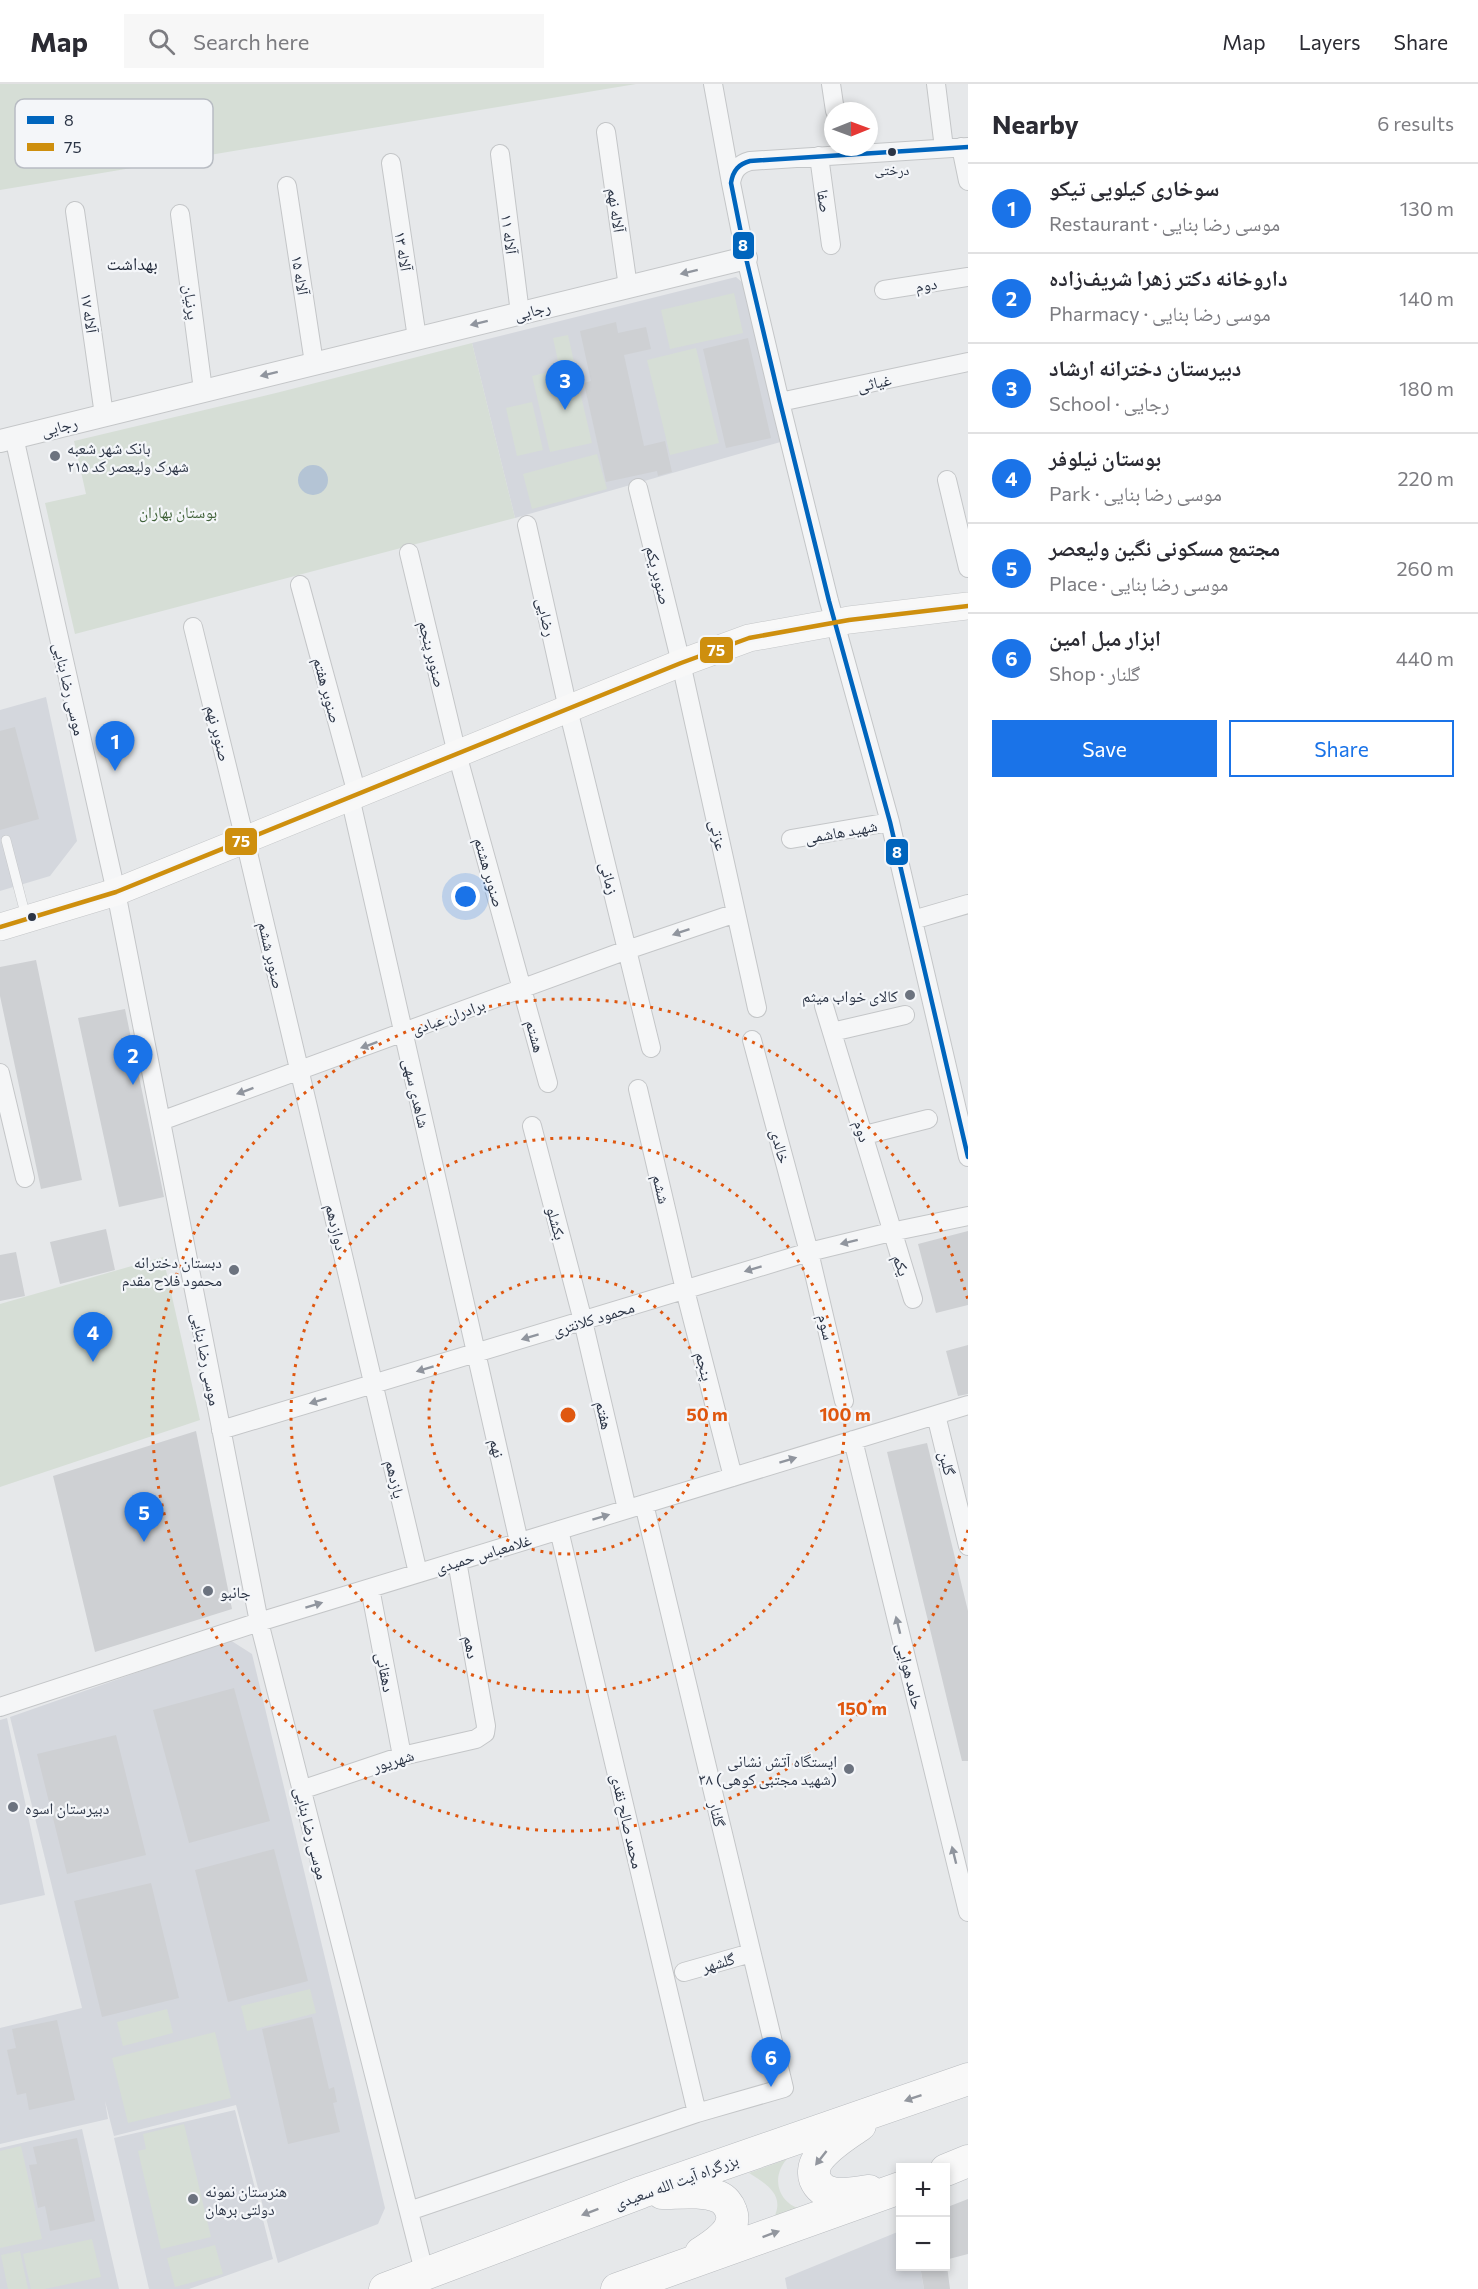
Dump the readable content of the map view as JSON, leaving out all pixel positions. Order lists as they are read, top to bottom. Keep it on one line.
{"streets":{"highway":["بزرگراه آیت الله سعیدی"],"street":["صفا","آلاله نهم","آلاله ۱۱","آلاله ۱۳","آلاله ۱۵","دوم","پرنیان","رجایی","آلاله ۱۷","غیاثی","صنوبر یکم","رضایی","صنوبر پنجم","موسی رضا بنایی","صنوبر هفتم","صنوبر نهم","شهید هاشمی","عزتی","صنوبر هشتم","زمانی","صنوبر ششم","برادران عبادی","هشتم","شاهدی سهی","خالدی","ششم","بکشلو","دوازدهم","یکم","محمود کلانتری","سوم","پنجم","هفتم","نهم","گلبن","یازدهم","غلامعباس حمیدی","دهم","دهقانی","حامد هوایی","شهریور","گلنار","محمد صالح نقدی","گلشهر"]},"crossings":[["آلاله نهم","رجایی"],["آلاله ۱۱","رجایی"],["آلاله ۱۳","رجایی"],["آلاله ۱۵","رجایی"],["دوم","یکم"],["دوم","محمود کلانتری"],["پرنیان","رجایی"],["رجایی","آلاله ۱۷"],["رجایی","موسی رضا بنایی"],["صنوبر یکم","عزتی"],["رضایی","زمانی"],["صنوبر پنجم","صنوبر هشتم"],["موسی رضا بنایی","برادران عبادی"],["موسی رضا بنایی","محمود کلانتری"],["موسی رضا بنایی","غلامعباس حمیدی"],["موسی رضا بنایی","شهریور"],["موسی رضا بنایی","بزرگراه آیت الله سعیدی"],["صنوبر هفتم","شاهدی سهی"],["صنوبر نهم","صنوبر ششم"],["عزتی","برادران عبادی"],["صنوبر هشتم","برادران عبادی"],["صنوبر هشتم","هشتم"],["زمانی","برادران عبادی"],["صنوبر ششم","برادران عبادی"],["صنوبر ششم","دوازدهم"],["برادران عبادی","هشتم"],["برادران عبادی","شاهدی سهی"],["برادران عبادی","دوازدهم"],["شاهدی سهی","محمود کلانتری"],["شاهدی سهی","نهم"],["خالدی","محمود کلانتری"],["خالدی","سوم"],["ششم","محمود کلانتری"],["ششم","پنجم"],["بکشلو","محمود کلانتری"],["بکشلو","هفتم"],["دوازدهم","محمود کلانتری"],["دوازدهم","یازدهم"],["یکم","محمود کلانتری"],["محمود کلانتری","سوم"],["محمود کلانتری","پنجم"],["محمود کلانتری","هفتم"],["محمود کلانتری","نهم"],["محمود کلانتری","یازدهم"],["پنجم","غلامعباس حمیدی"],["هفتم","غلامعباس حمیدی"],["هفتم","گلنار"],["نهم","غلامعباس حمیدی"],["گلبن","غلامعباس حمیدی"],["یازدهم","غلامعباس حمیدی"],["غلامعباس حمیدی","دهم"],["غلامعباس حمیدی","دهقانی"],["غلامعباس حمیدی","حامد هوایی"],["غلامعباس حمیدی","گلنار"],["غلامعباس حمیدی","محمد صالح نقدی"],["دهم","شهریور"],["دهقانی","شهریور"],["گلنار","محمد صالح نقدی"],["گلنار","گلشهر"]],"one_way":["رجایی","برادران عبادی","محمود کلانتری","حامد هوایی","بزرگراه آیت الله سعیدی"],"districts":["بهداشت"],"parks":["بوستان بهاران"],"places":["درختی","بانک شهر شعبه شهرک ولیعصر کد ۲۱۵","کالای خواب میثم","دبستان دخترانه محمود فلاح مقدم","جانبو","ایستگاه آتش نشانی ۳۸ (شهید مجتبی کوهی)","دبیرستان اسوه","هنرستان نمونه دولتی برهان"],"lines":["transit line 8","transit line 75"],"legend":["8","75"],"north":"right","page":{"header":"Map","search":"Search here","nav":["Map","Layers","Share"],"heading":["Nearby","6 results"],"list":[{"mark":"1","name":"سوخاری کیلویی تیکو","note":"Restaurant · موسی رضا بنایی","value":"130 m"},{"mark":"2","name":"داروخانه دکتر زهرا شریف‌زاده","note":"Pharmacy · موسی رضا بنایی","value":"140 m"},{"mark":"3","name":"دبیرستان دخترانه ارشاد","note":"School · رجایی","value":"180 m"},{"mark":"4","name":"بوستان نیلوفر","note":"Park · موسی رضا بنایی","value":"220 m"},{"mark":"5","name":"مجتمع مسکونی نگین ولیعصر","note":"Place · موسی رضا بنایی","value":"260 m"},{"mark":"6","name":"ابزار مبل امین","note":"Shop · گلنار","value":"440 m"}],"pins":["3","1","2","4","5","6"],"buttons":["Save","Share"],"map_buttons":["+","−"]},"rings":["50 m","100 m","150 m"]}
